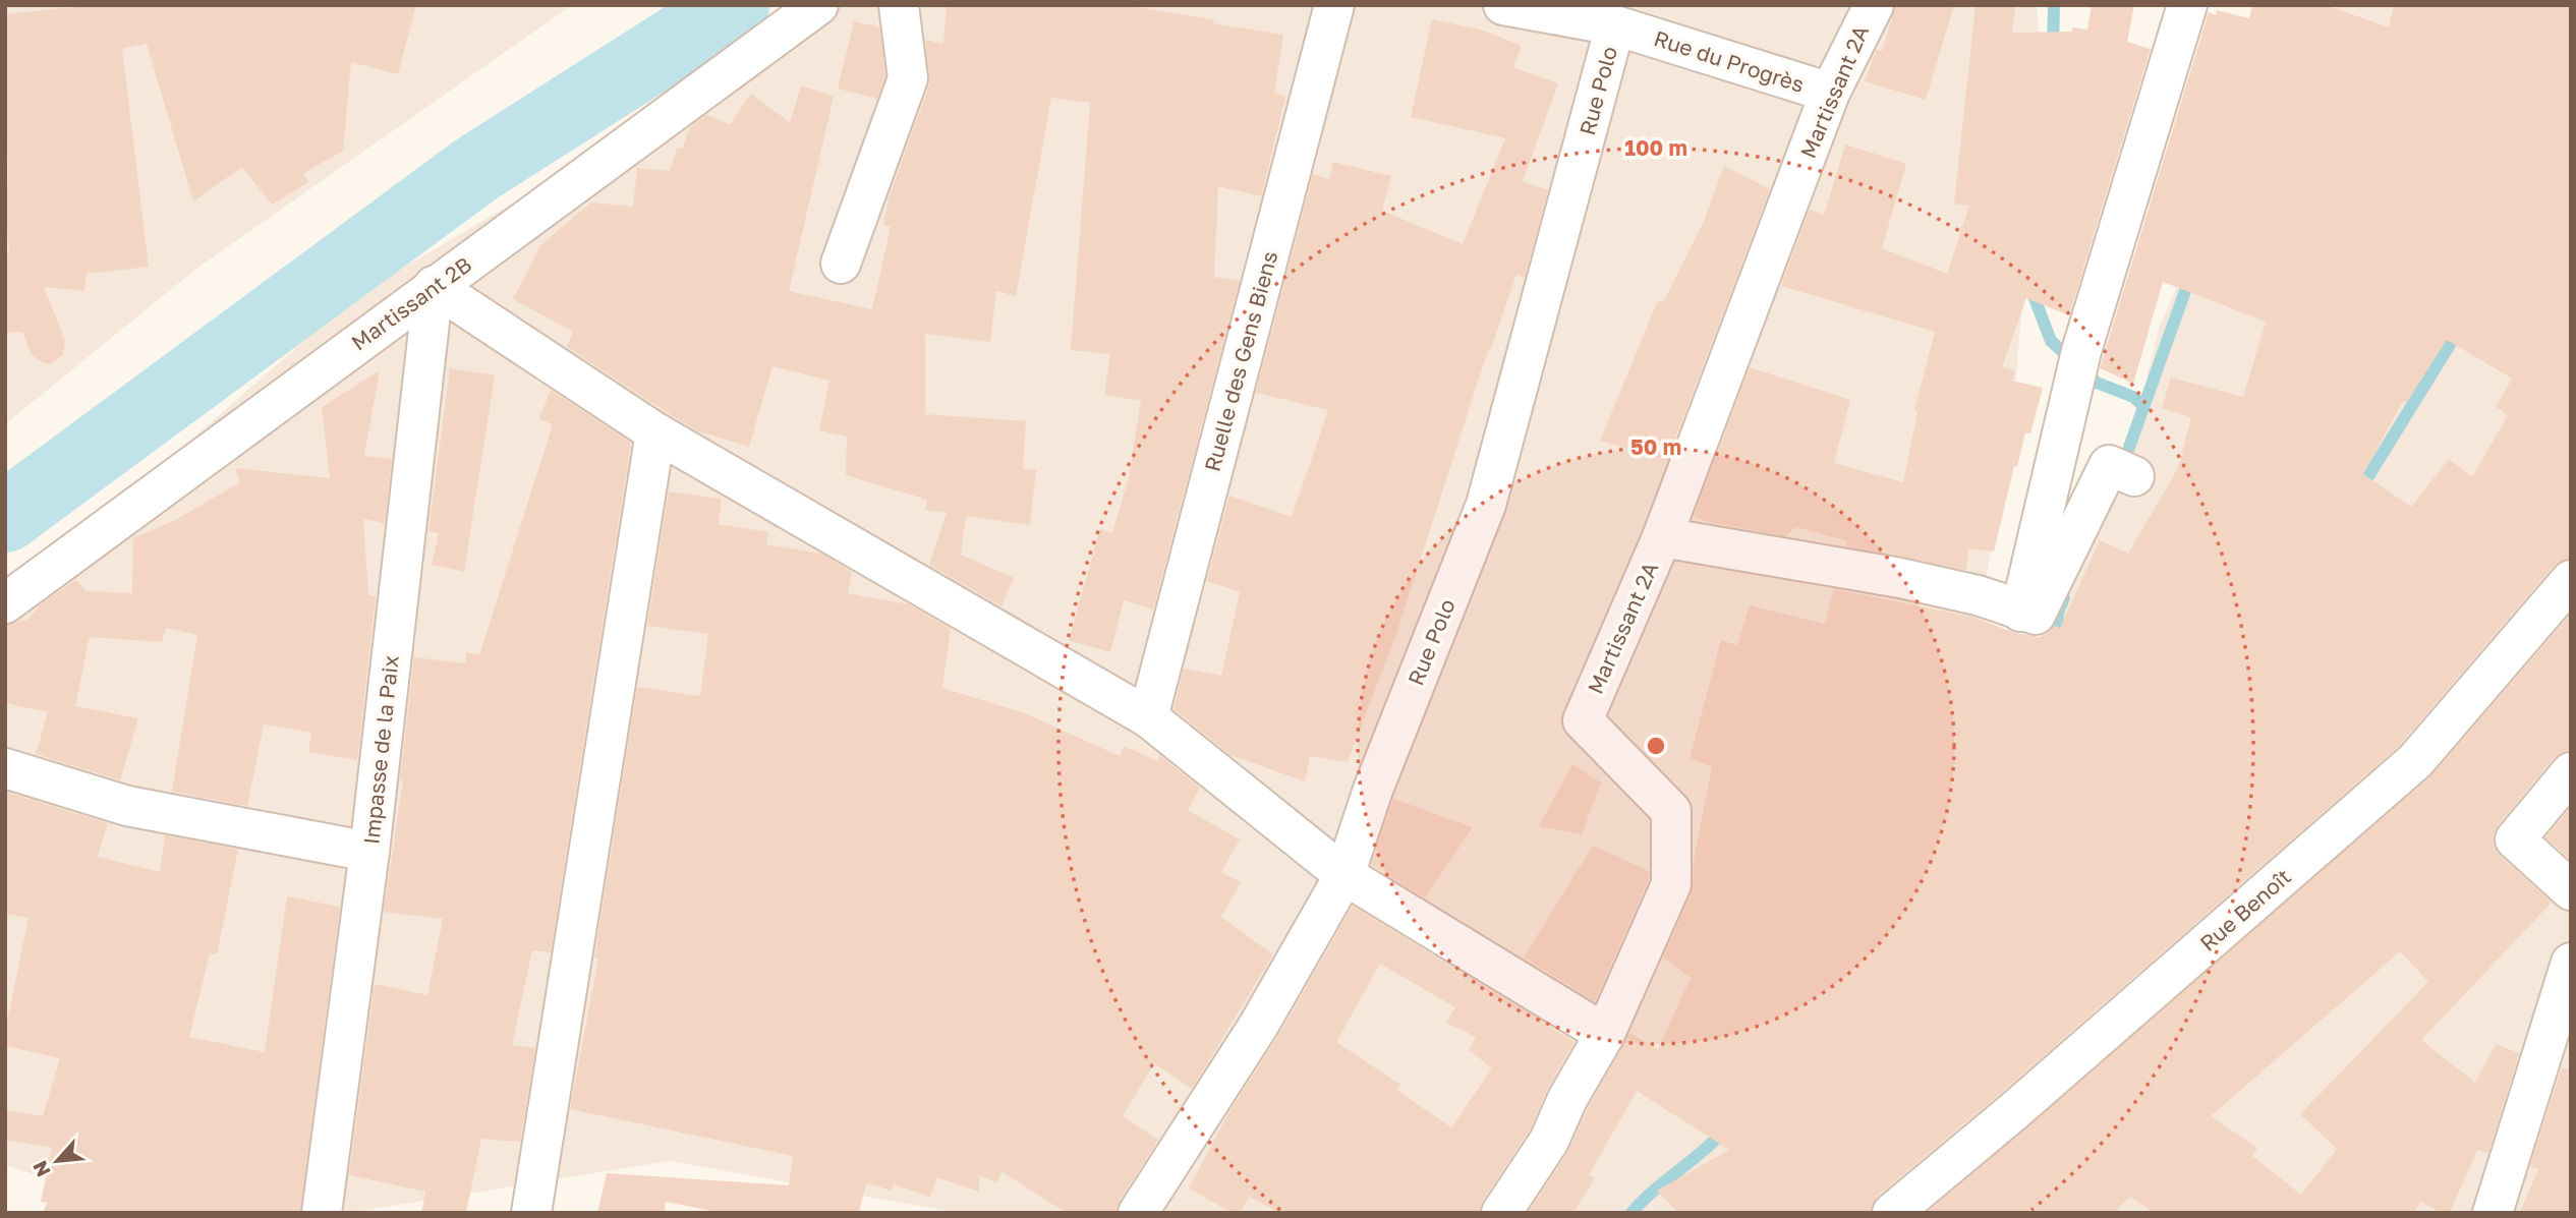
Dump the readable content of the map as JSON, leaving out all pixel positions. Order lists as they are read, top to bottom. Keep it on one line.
{"streets":{"street":["Rue du Progrès","Rue Polo","Martissant 2A","Martissant 2B","Ruelle des Gens Biens","Impasse de la Paix","Rue Benoît"]},"crossings":[["Rue du Progrès","Rue Polo"],["Rue du Progrès","Martissant 2A"],["Martissant 2B","Impasse de la Paix"]],"north":"bottom left","rings":["100 m","50 m"]}
